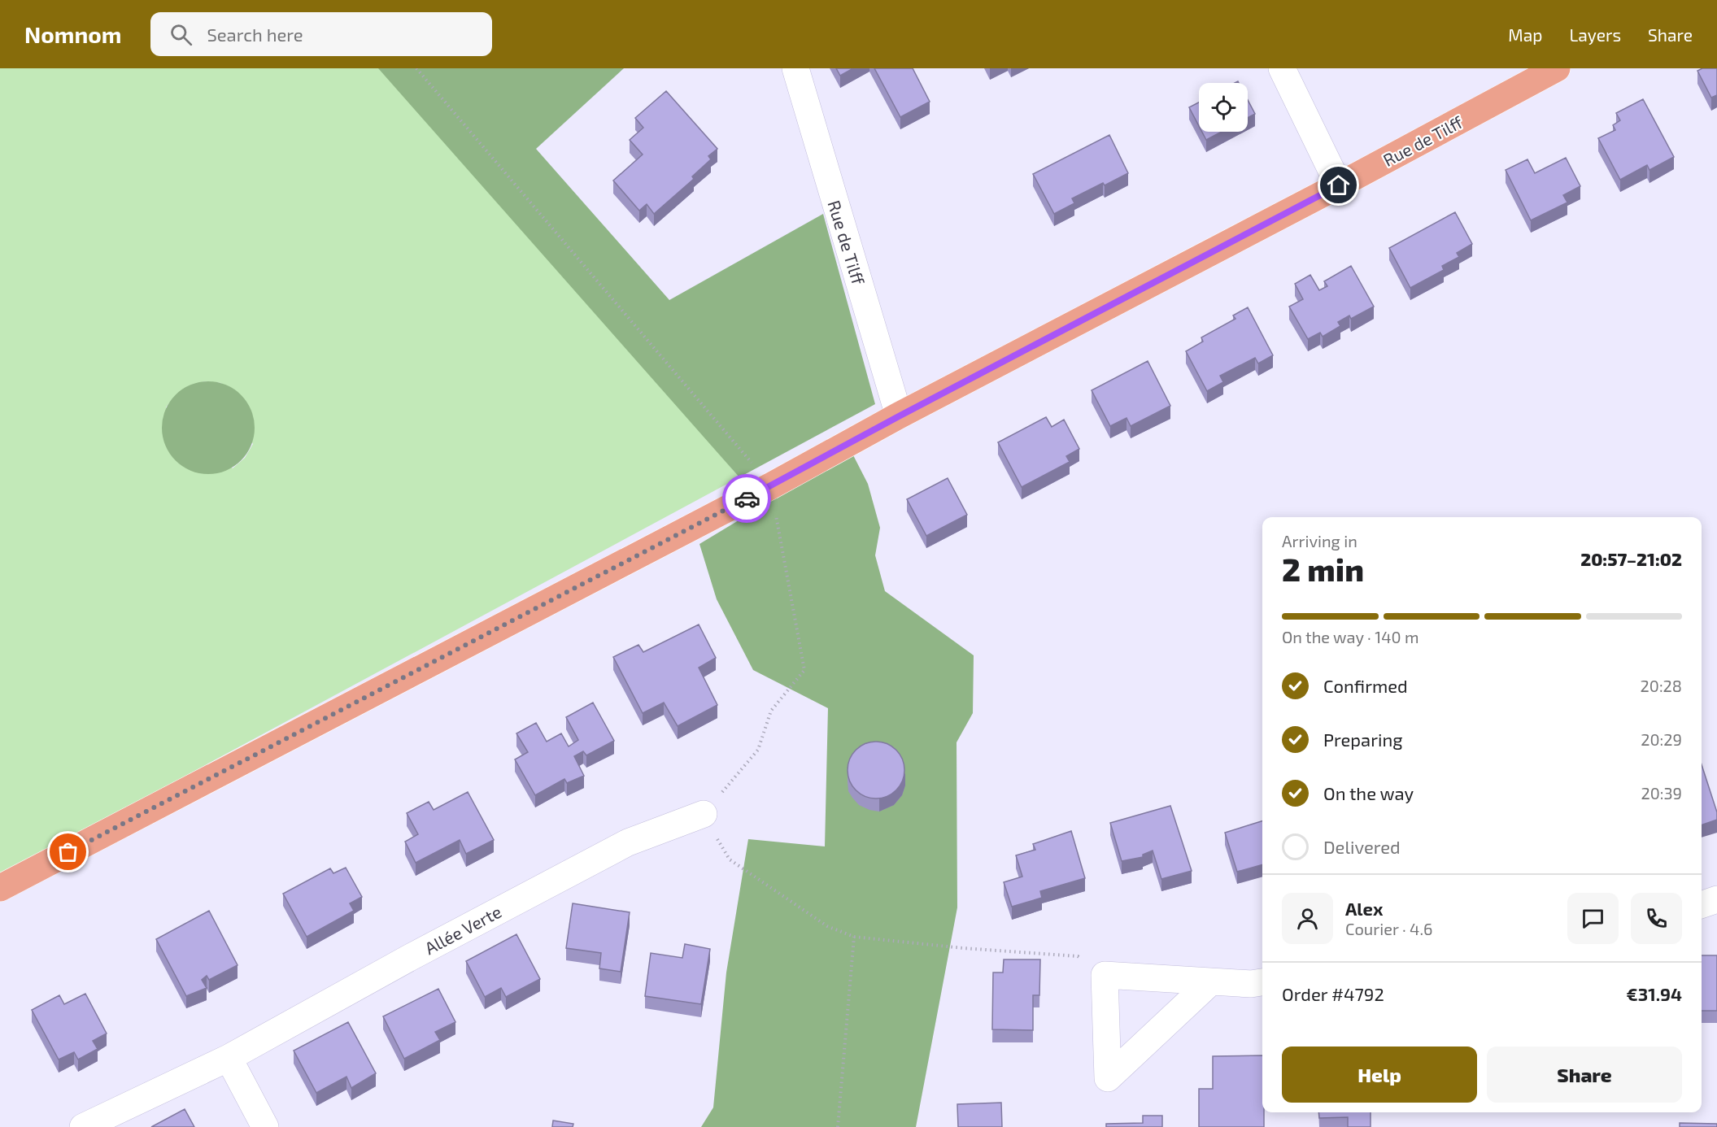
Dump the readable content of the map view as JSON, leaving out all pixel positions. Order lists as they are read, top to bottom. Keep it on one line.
{"streets":{"main road":["Rue de Tilff"],"street":["Allée Verte"]},"page":{"header":"Nomnom","search":"Search here","nav":["Map","Layers","Share"],"heading":["2 min","Arriving in","20:57–21:02"],"panel":["Alex","Courier · 4.6","Order #4792","€31.94"],"bar":"On the way · 140 m","list":[["Confirmed","20:28"],["Preparing","20:29"],["On the way","20:39"],"Delivered"],"buttons":["Help","Share"]}}
